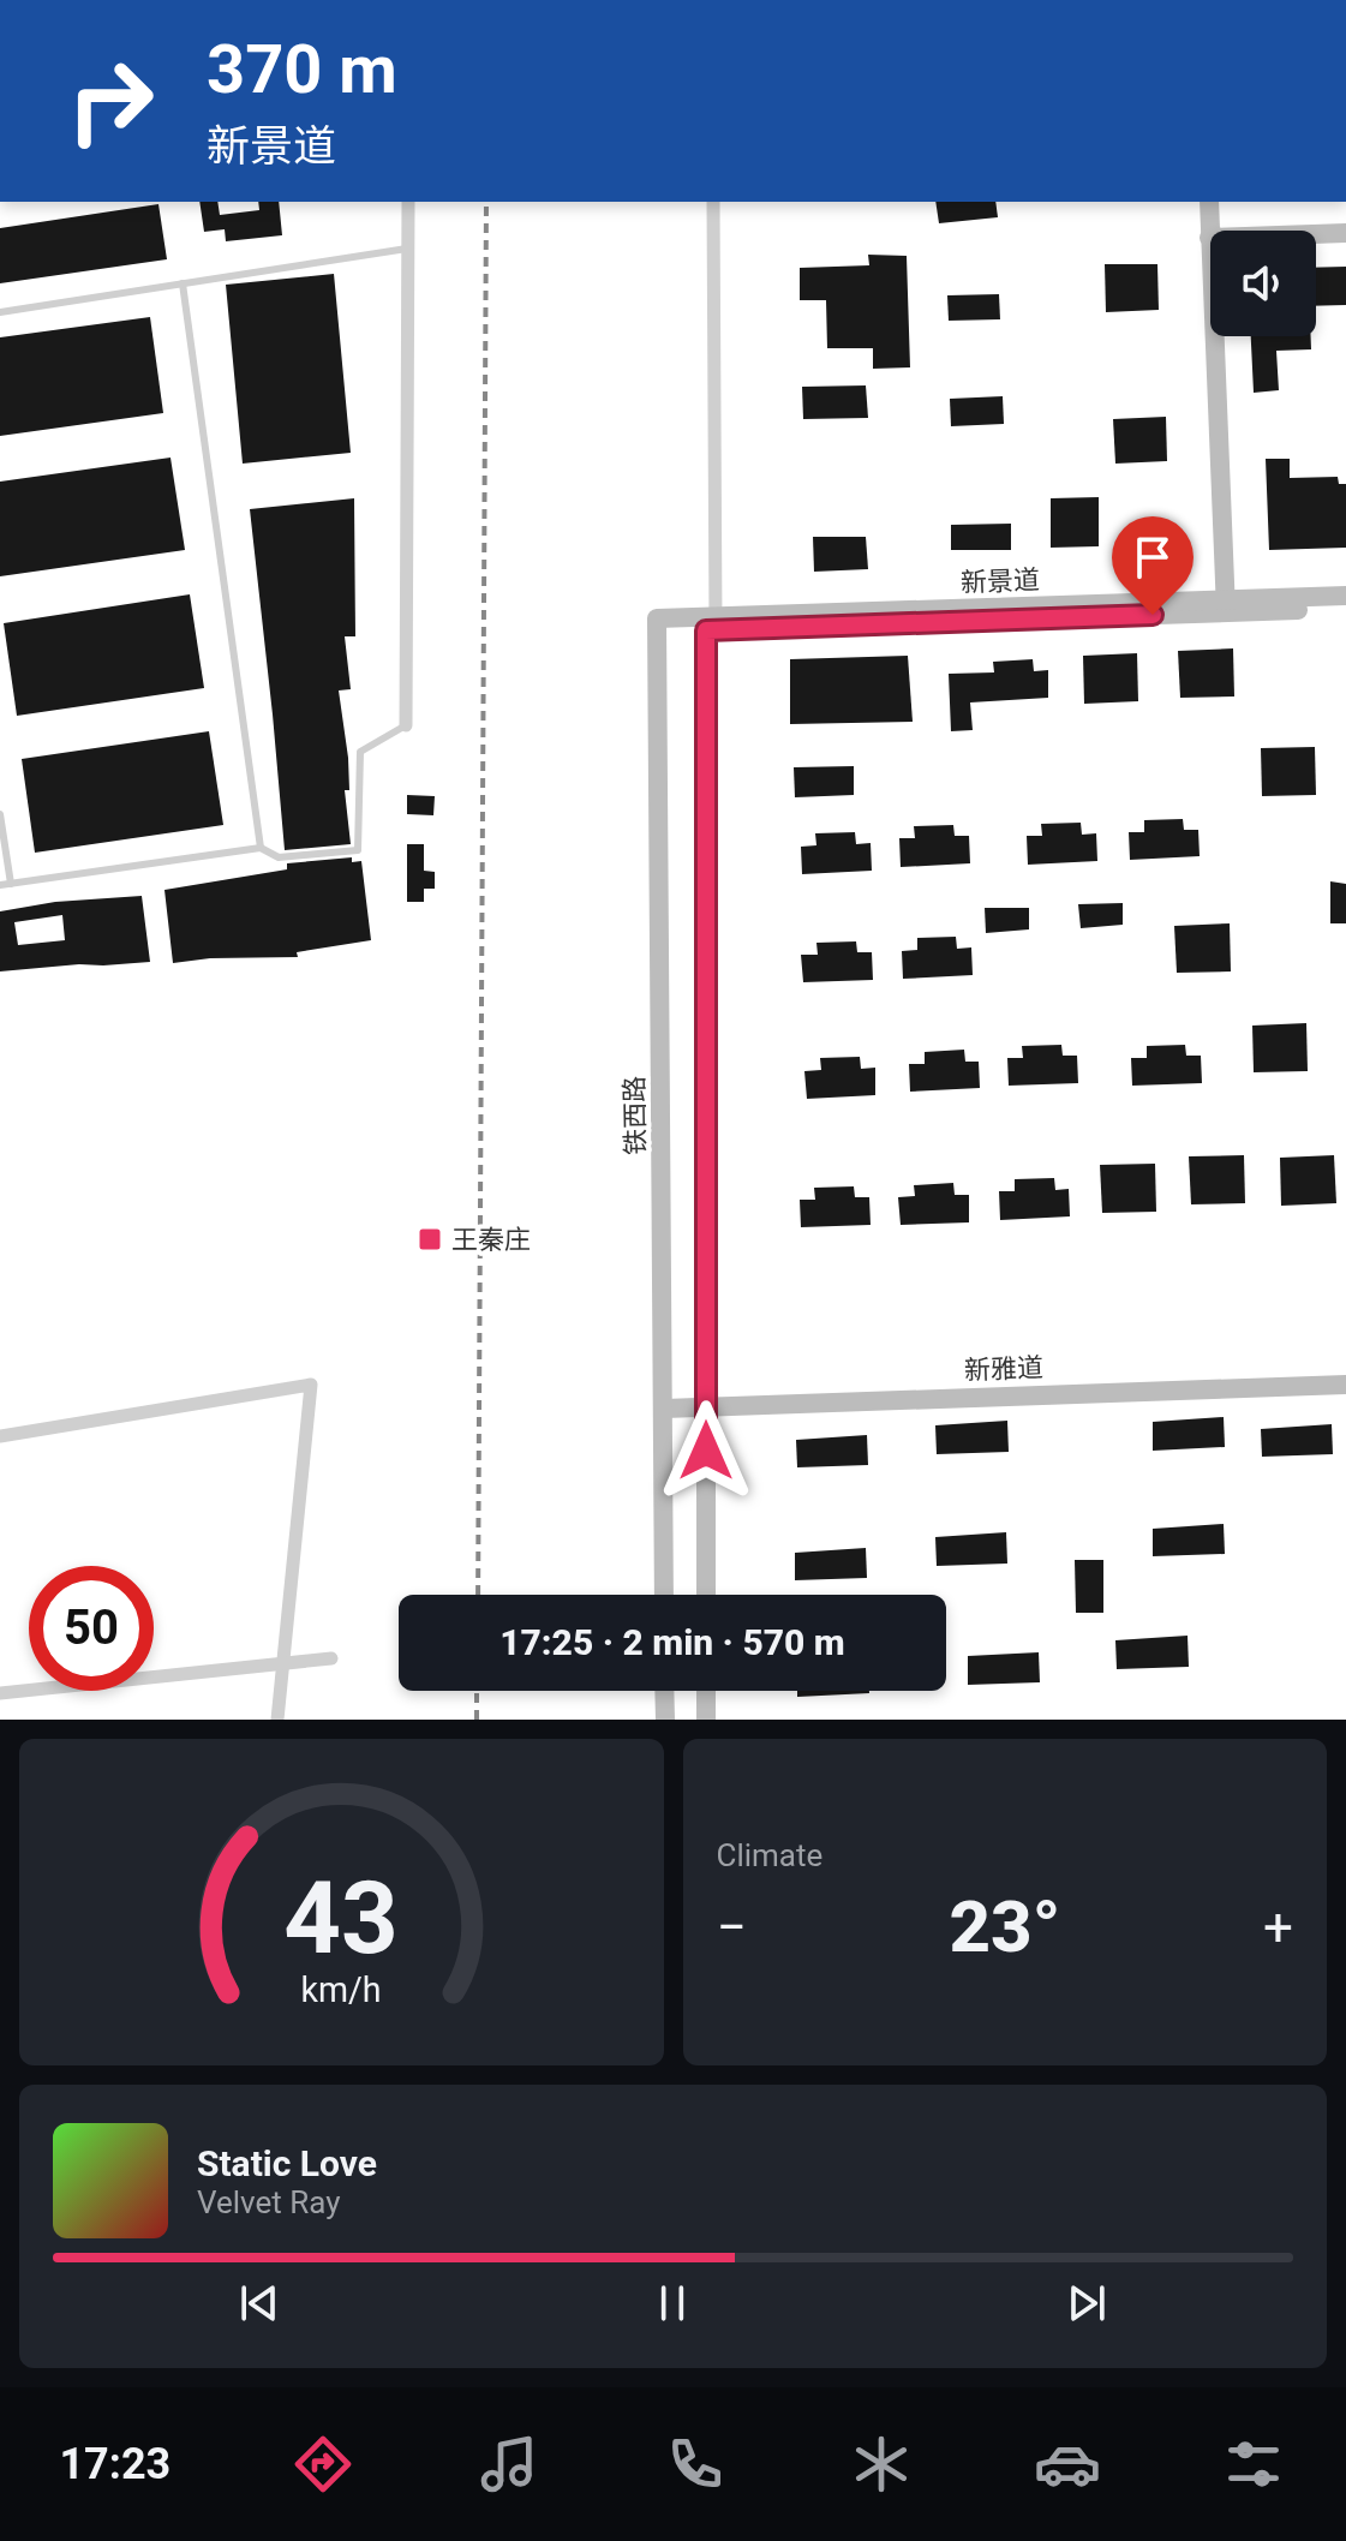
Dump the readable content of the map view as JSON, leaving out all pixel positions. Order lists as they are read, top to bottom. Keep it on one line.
{"streets":{"street":["新景道","铁西路","新雅道"]},"crossings":[["新景道","铁西路"],["铁西路","新雅道"]],"places":{"transit":["王秦庄"]},"page":{"turn":["370 m","新景道"],"limit":"50","trip":"17:25 · 2 min · 570 m","tile":"Climate","heat":["−","23°","+"],"song":["Static Love","Velvet Ray"],"tabs":"17:23","gauge":["43","km/h"]}}
